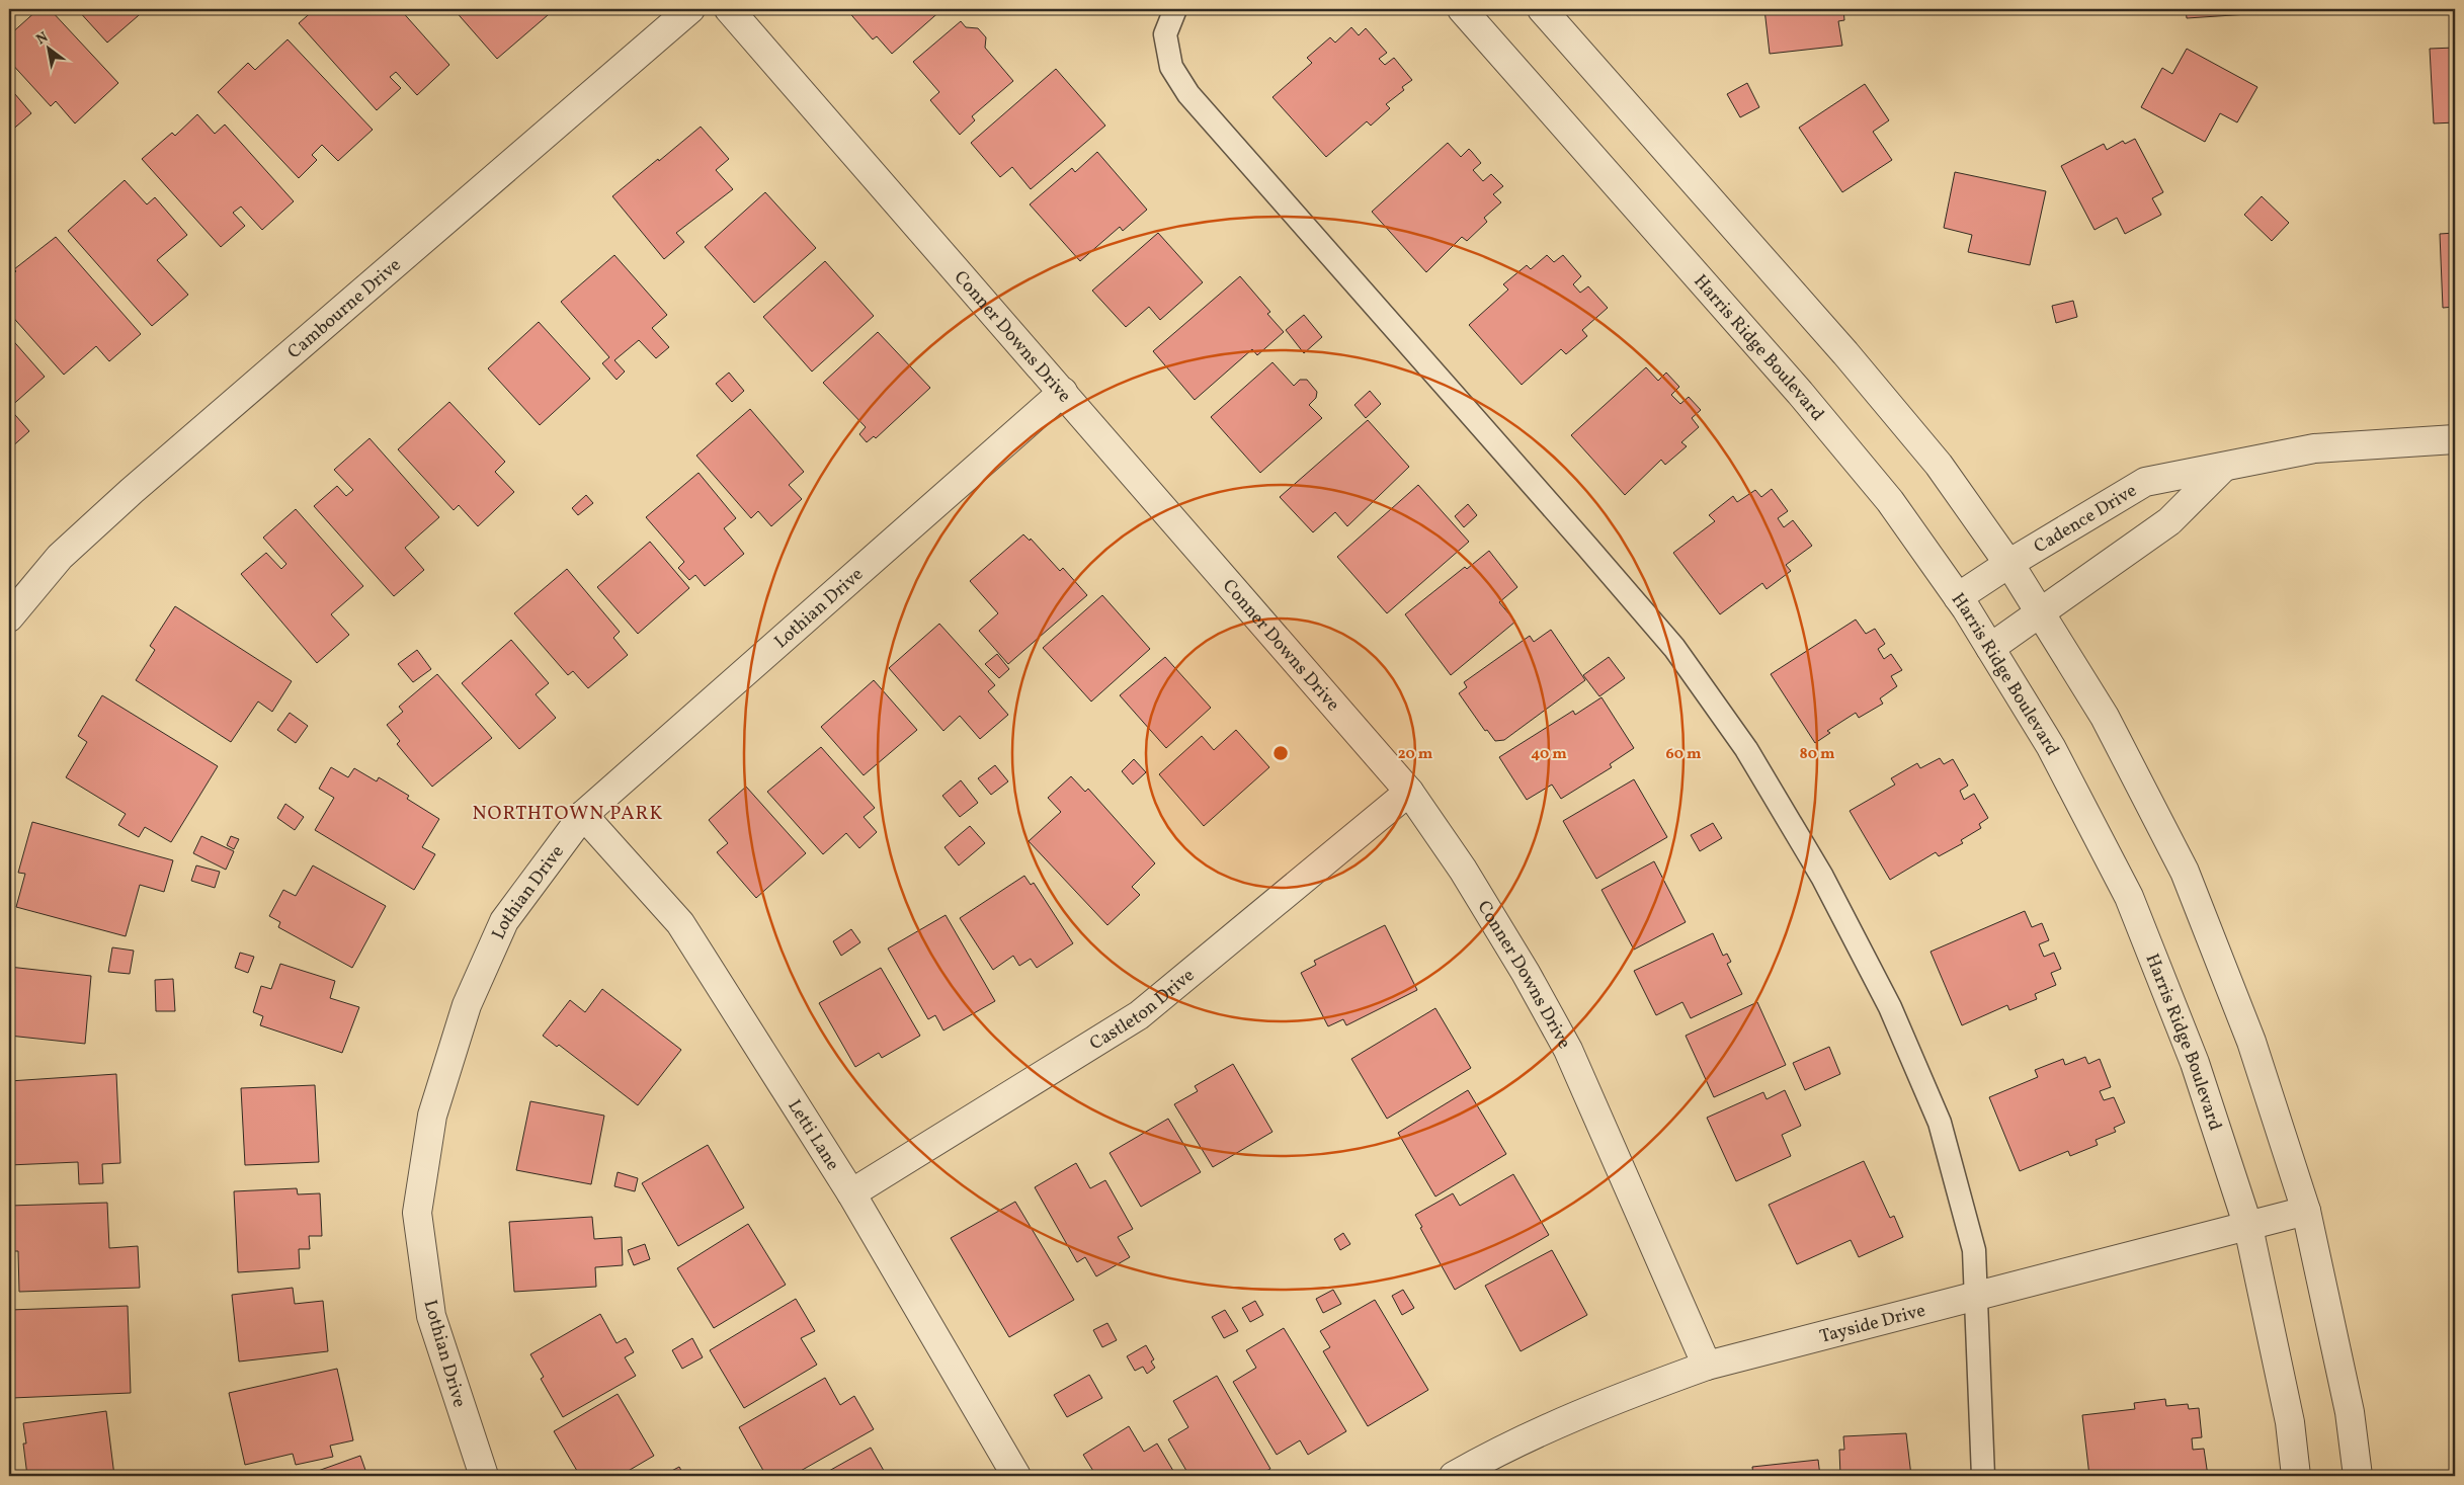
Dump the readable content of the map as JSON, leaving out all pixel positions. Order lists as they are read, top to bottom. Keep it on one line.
{"streets":{"street":["Cambourne Drive","Conner Downs Drive","Harris Ridge Boulevard","Cadence Drive","Lothian Drive","Castleton Drive","Letti Lane","Tayside Drive"]},"crossings":[["Conner Downs Drive","Lothian Drive"],["Conner Downs Drive","Castleton Drive"],["Conner Downs Drive","Tayside Drive"],["Harris Ridge Boulevard","Cadence Drive"],["Harris Ridge Boulevard","Tayside Drive"],["Lothian Drive","Letti Lane"],["Castleton Drive","Letti Lane"]],"districts":["NORTHTOWN PARK"],"north":"top left","rings":["20 m","40 m","60 m","80 m"]}
